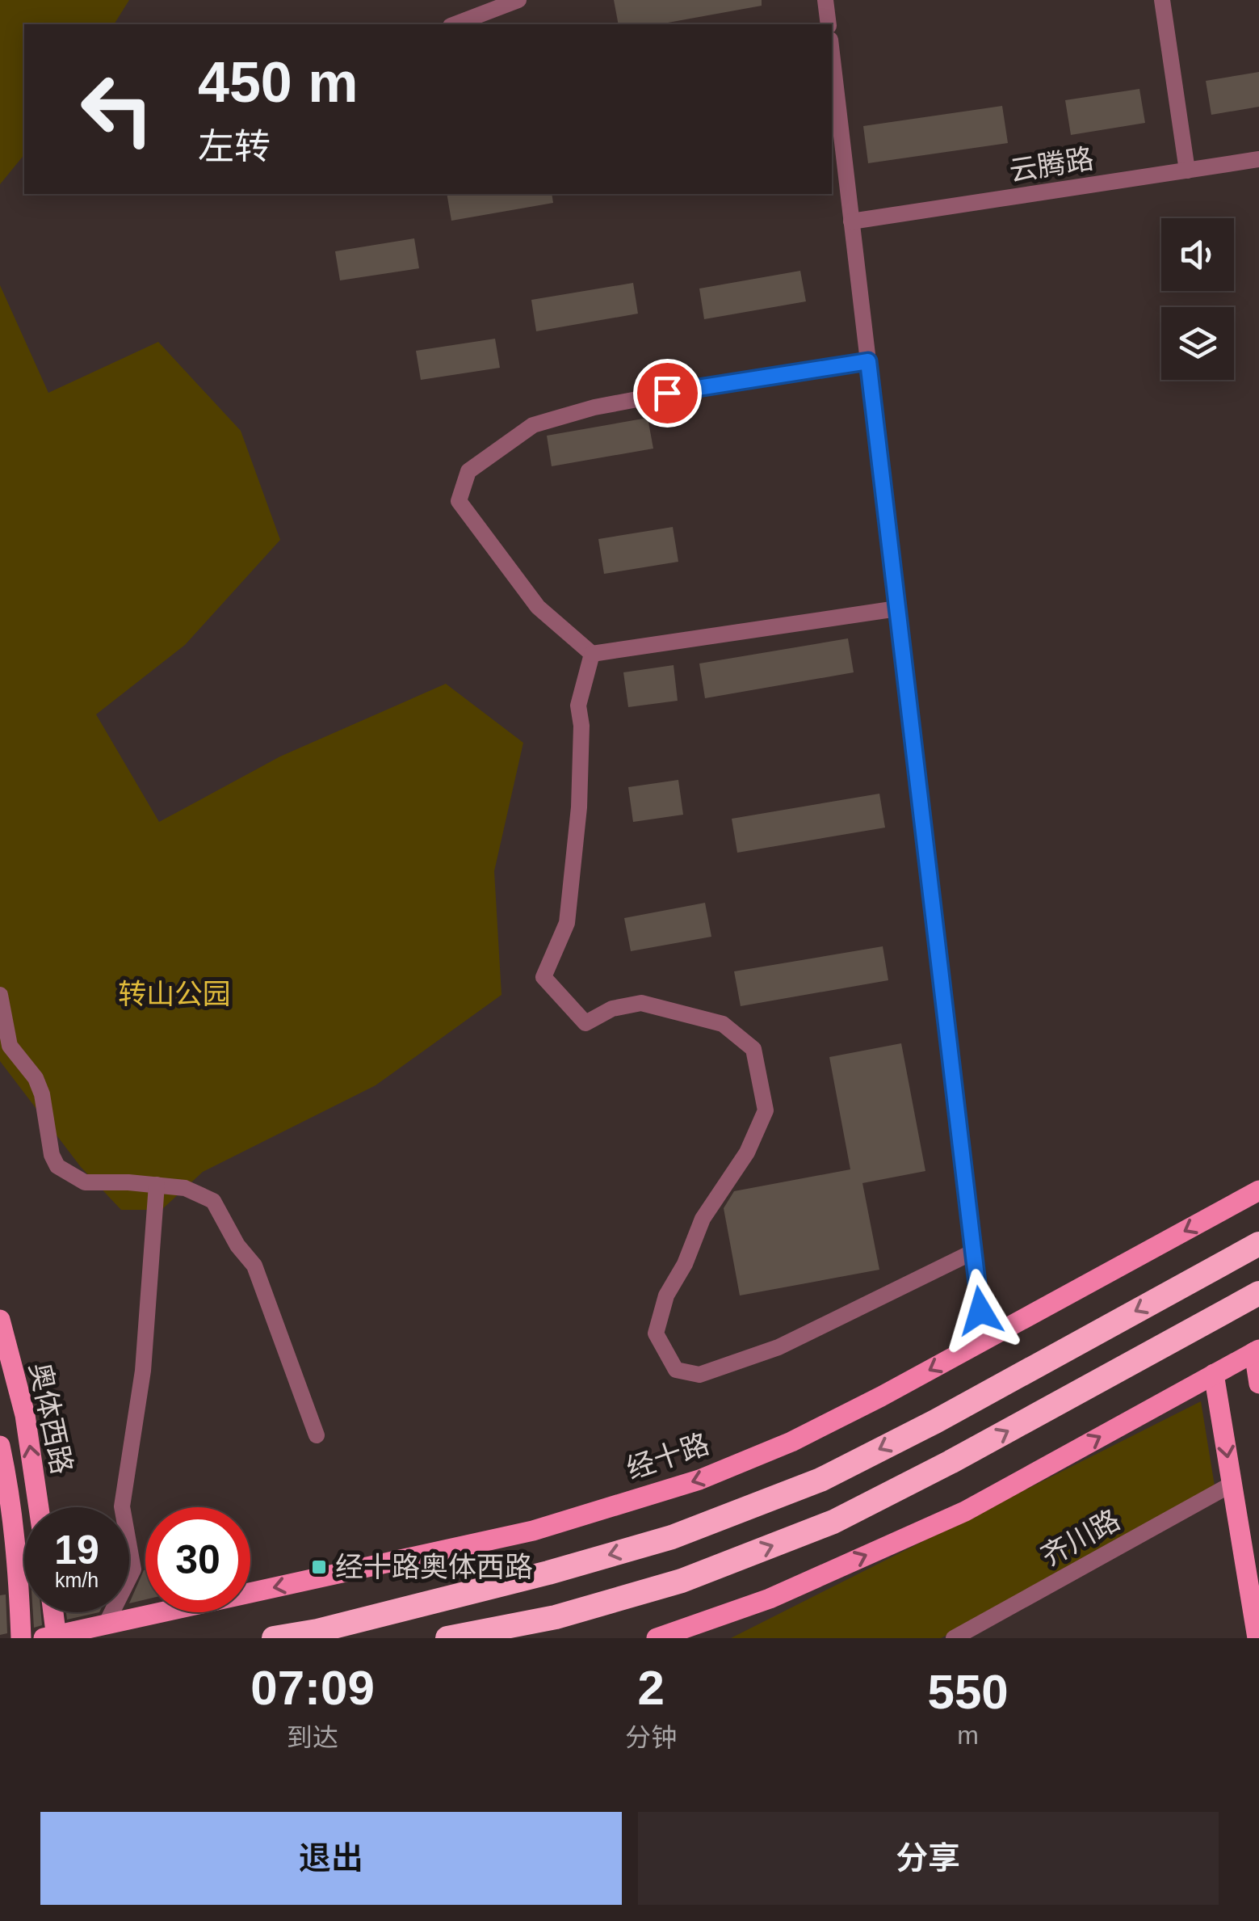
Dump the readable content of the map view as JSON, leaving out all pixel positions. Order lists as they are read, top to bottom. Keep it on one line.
{"streets":{"main road":["奥体西路","经十路"],"street":["云腾路","齐川路"]},"parks":["转山公园"],"places":{"transit":["经十路奥体西路"]},"page":{"turn":["450 m","左转"],"speed":"19 km/h","limit":"30","eta":["07:09","到达","2","分钟","550","m"],"buttons":["退出","分享"]}}
